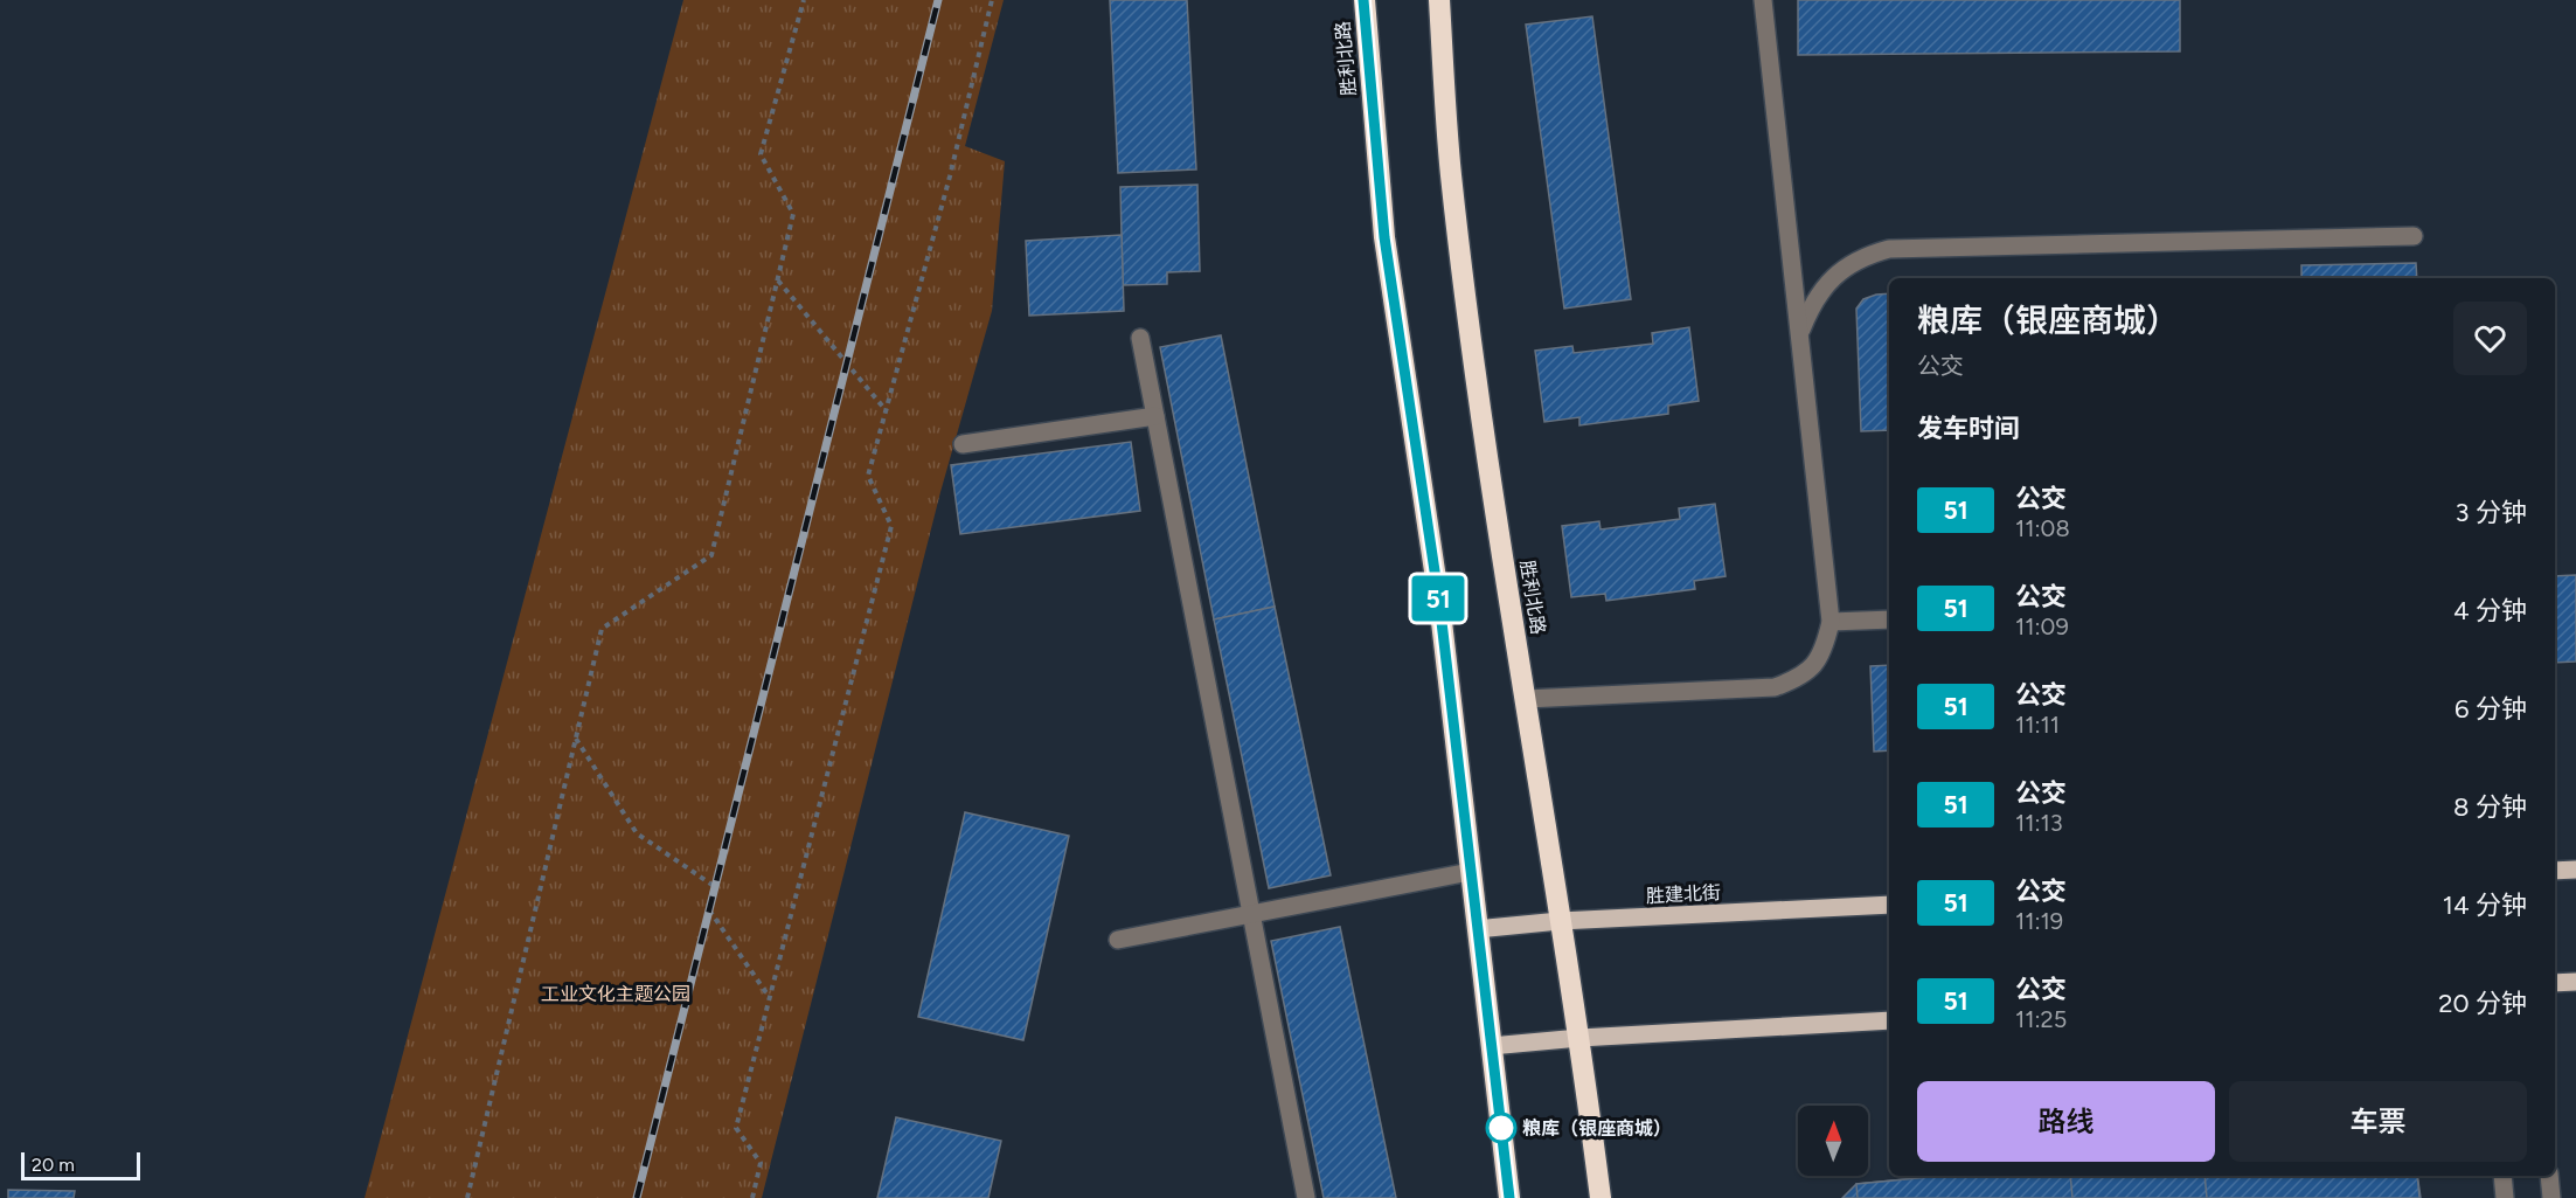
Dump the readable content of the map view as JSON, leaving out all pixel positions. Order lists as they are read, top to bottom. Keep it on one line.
{"streets":{"highway":["胜利北路"],"main road":["胜建北街"]},"crossings":[["胜利北路","胜建北街"]],"parks":["工业文化主题公园"],"places":["粮库（银座商城）"],"lines":["bus line 51"],"scale_bar":"20 m","north":"top","page":{"on_map":"51","heading":[["粮库（银座商城）","公交"],"发车时间"],"list":[{"mark":"51","name":"公交","note":"11:08","value":"3 分钟"},{"mark":"51","name":"公交","note":"11:09","value":"4 分钟"},{"mark":"51","name":"公交","note":"11:11","value":"6 分钟"},{"mark":"51","name":"公交","note":"11:13","value":"8 分钟"},{"mark":"51","name":"公交","note":"11:19","value":"14 分钟"},{"mark":"51","name":"公交","note":"11:25","value":"20 分钟"}],"buttons":["路线","车票"],"scale":"20 m"}}
